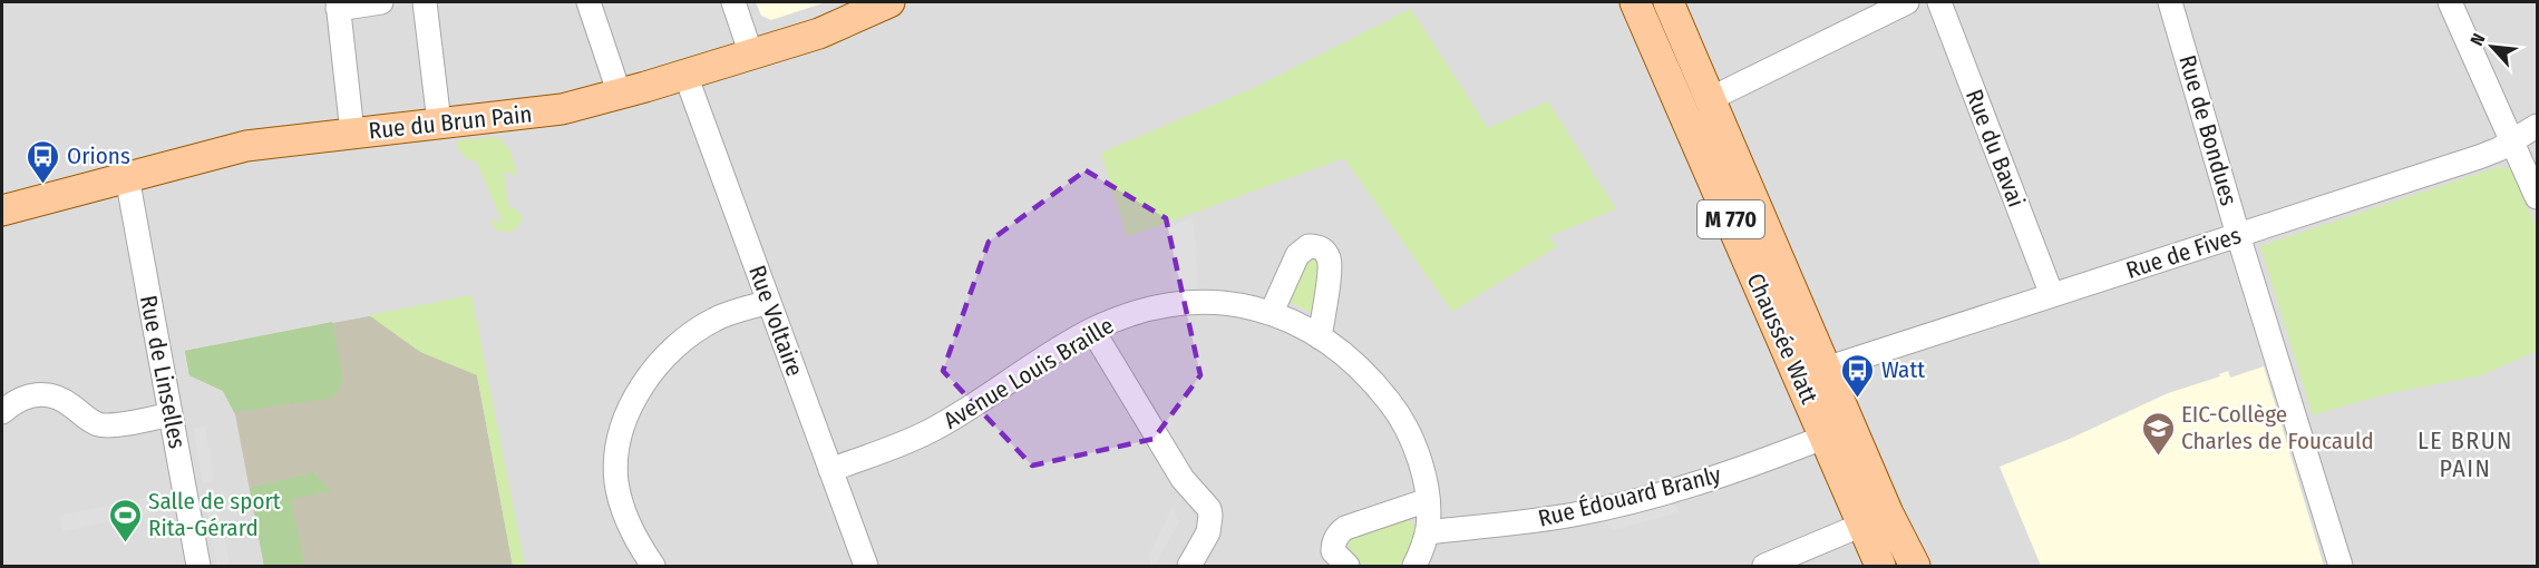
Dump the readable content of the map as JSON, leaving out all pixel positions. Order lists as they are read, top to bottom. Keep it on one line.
{"streets":{"main road":["Rue du Brun Pain","M 770","Chaussée Watt"],"street":["Rue de Bondues","Rue du Bavai","Rue de Fives","Rue Voltaire","Rue de Linselles","Avenue Louis Braille","Rue Édouard Branly"]},"crossings":[["Rue du Brun Pain","Rue Voltaire"],["Rue du Brun Pain","Rue de Linselles"],["Rue de Bondues","Rue de Fives"],["Rue du Bavai","Rue de Fives"],["Rue de Fives","Chaussée Watt"],["Rue Voltaire","Avenue Louis Braille"],["Chaussée Watt","Rue Édouard Branly"],["Avenue Louis Braille","Rue Édouard Branly"]],"districts":["LE BRUN PAIN"],"places":{"bus stop":["Orions","Watt"],"school or university":["EIC-Collège Charles de Foucauld"],"sports":["Salle de sport Rita-Gérard"]},"north":"top left"}
